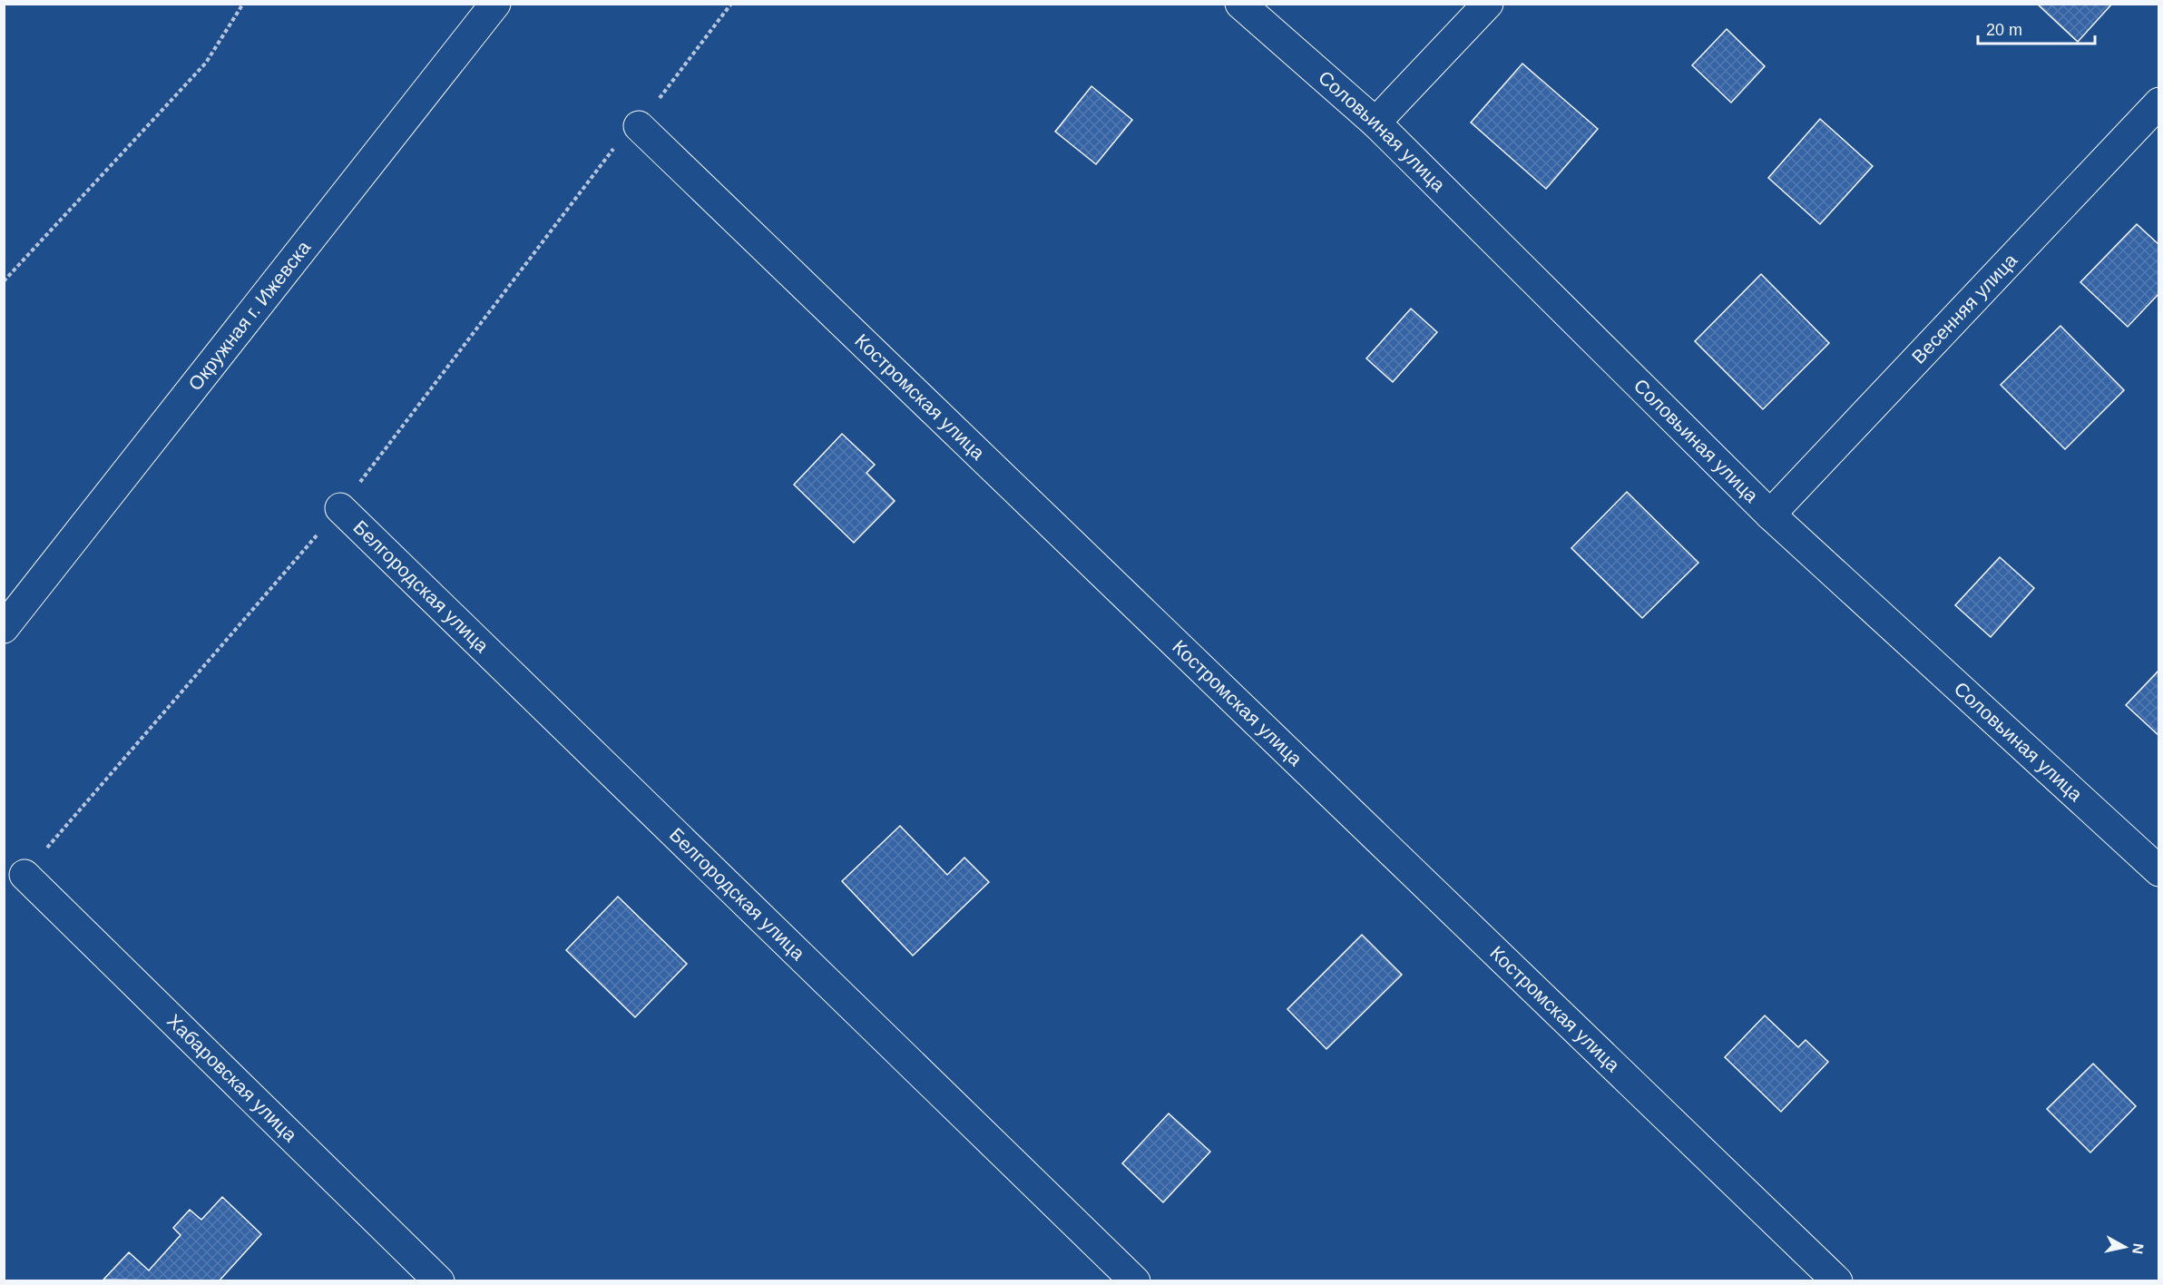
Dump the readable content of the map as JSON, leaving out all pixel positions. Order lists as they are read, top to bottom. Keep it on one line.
{"streets":{"street":["Соловьиная улица","Весенняя улица","Окружная г. Ижевска","Костромская улица","Белгородская улица","Хабаровская улица"]},"crossings":[["Соловьиная улица","Весенняя улица"]],"scale_bar":"20 m","north":"right"}
